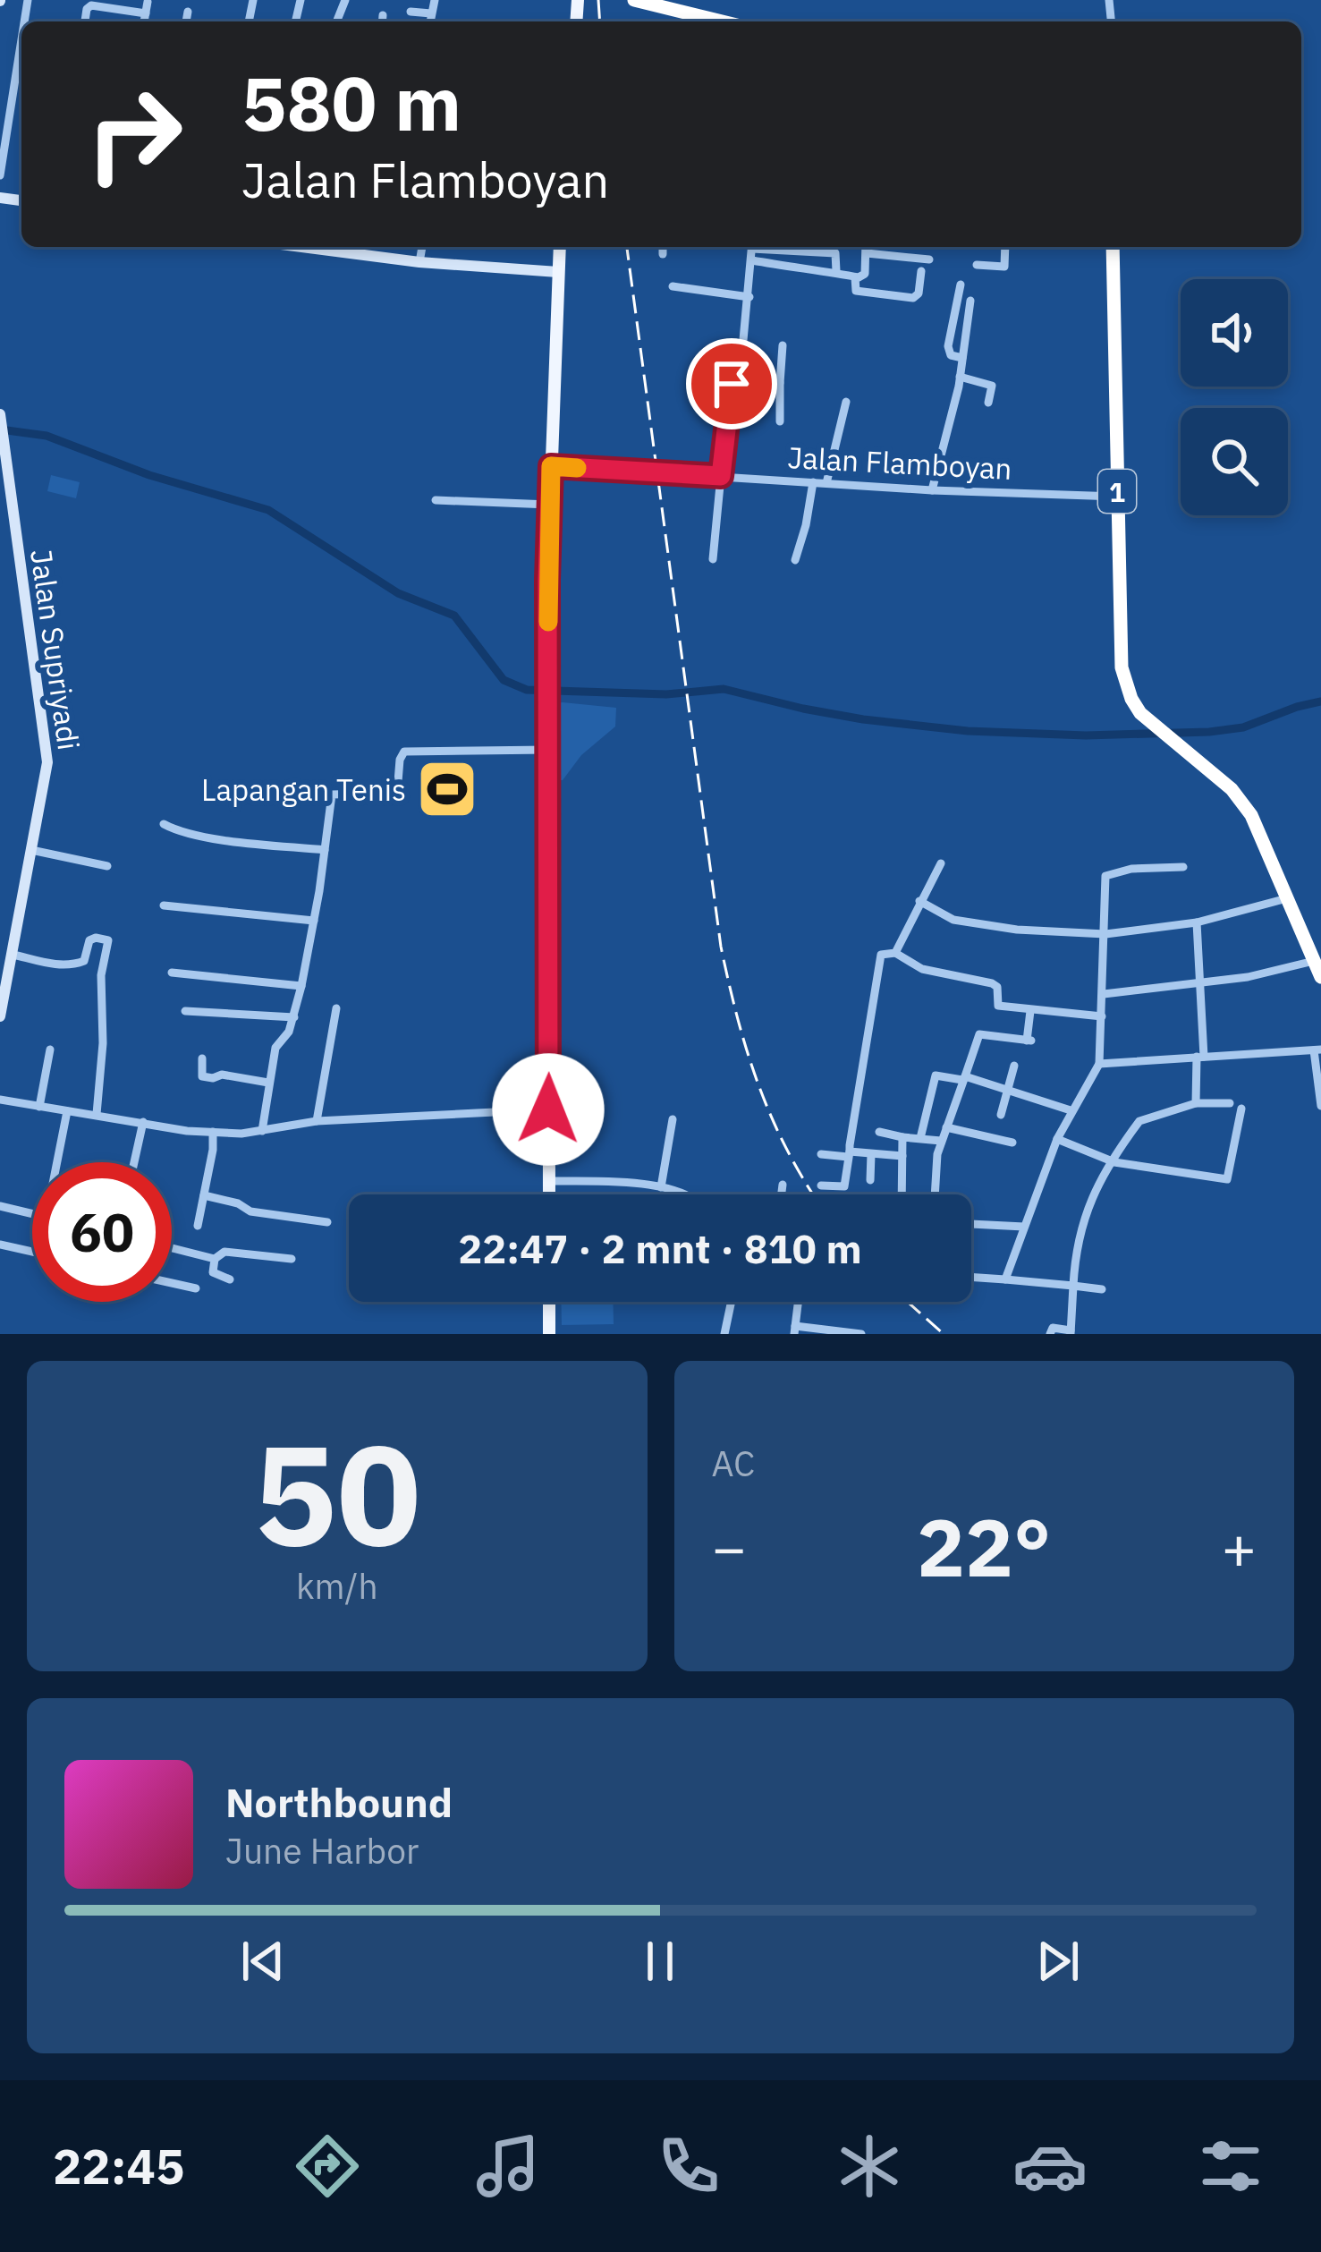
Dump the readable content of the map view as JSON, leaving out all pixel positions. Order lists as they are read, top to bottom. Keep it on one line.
{"streets":{"highway":["1"],"main road":["Jalan Supriyadi"],"street":["Jalan Flamboyan"]},"crossings":[["Jalan Flamboyan","1"]],"places":{"sports":["Lapangan Tenis"]},"page":{"turn":["580 m","Jalan Flamboyan"],"limit":"60","trip":"22:47 · 2 mnt · 810 m","tile":[["50","km/h"],"AC"],"heat":["−","22°","+"],"song":["Northbound","June Harbor"],"tabs":"22:45"}}
